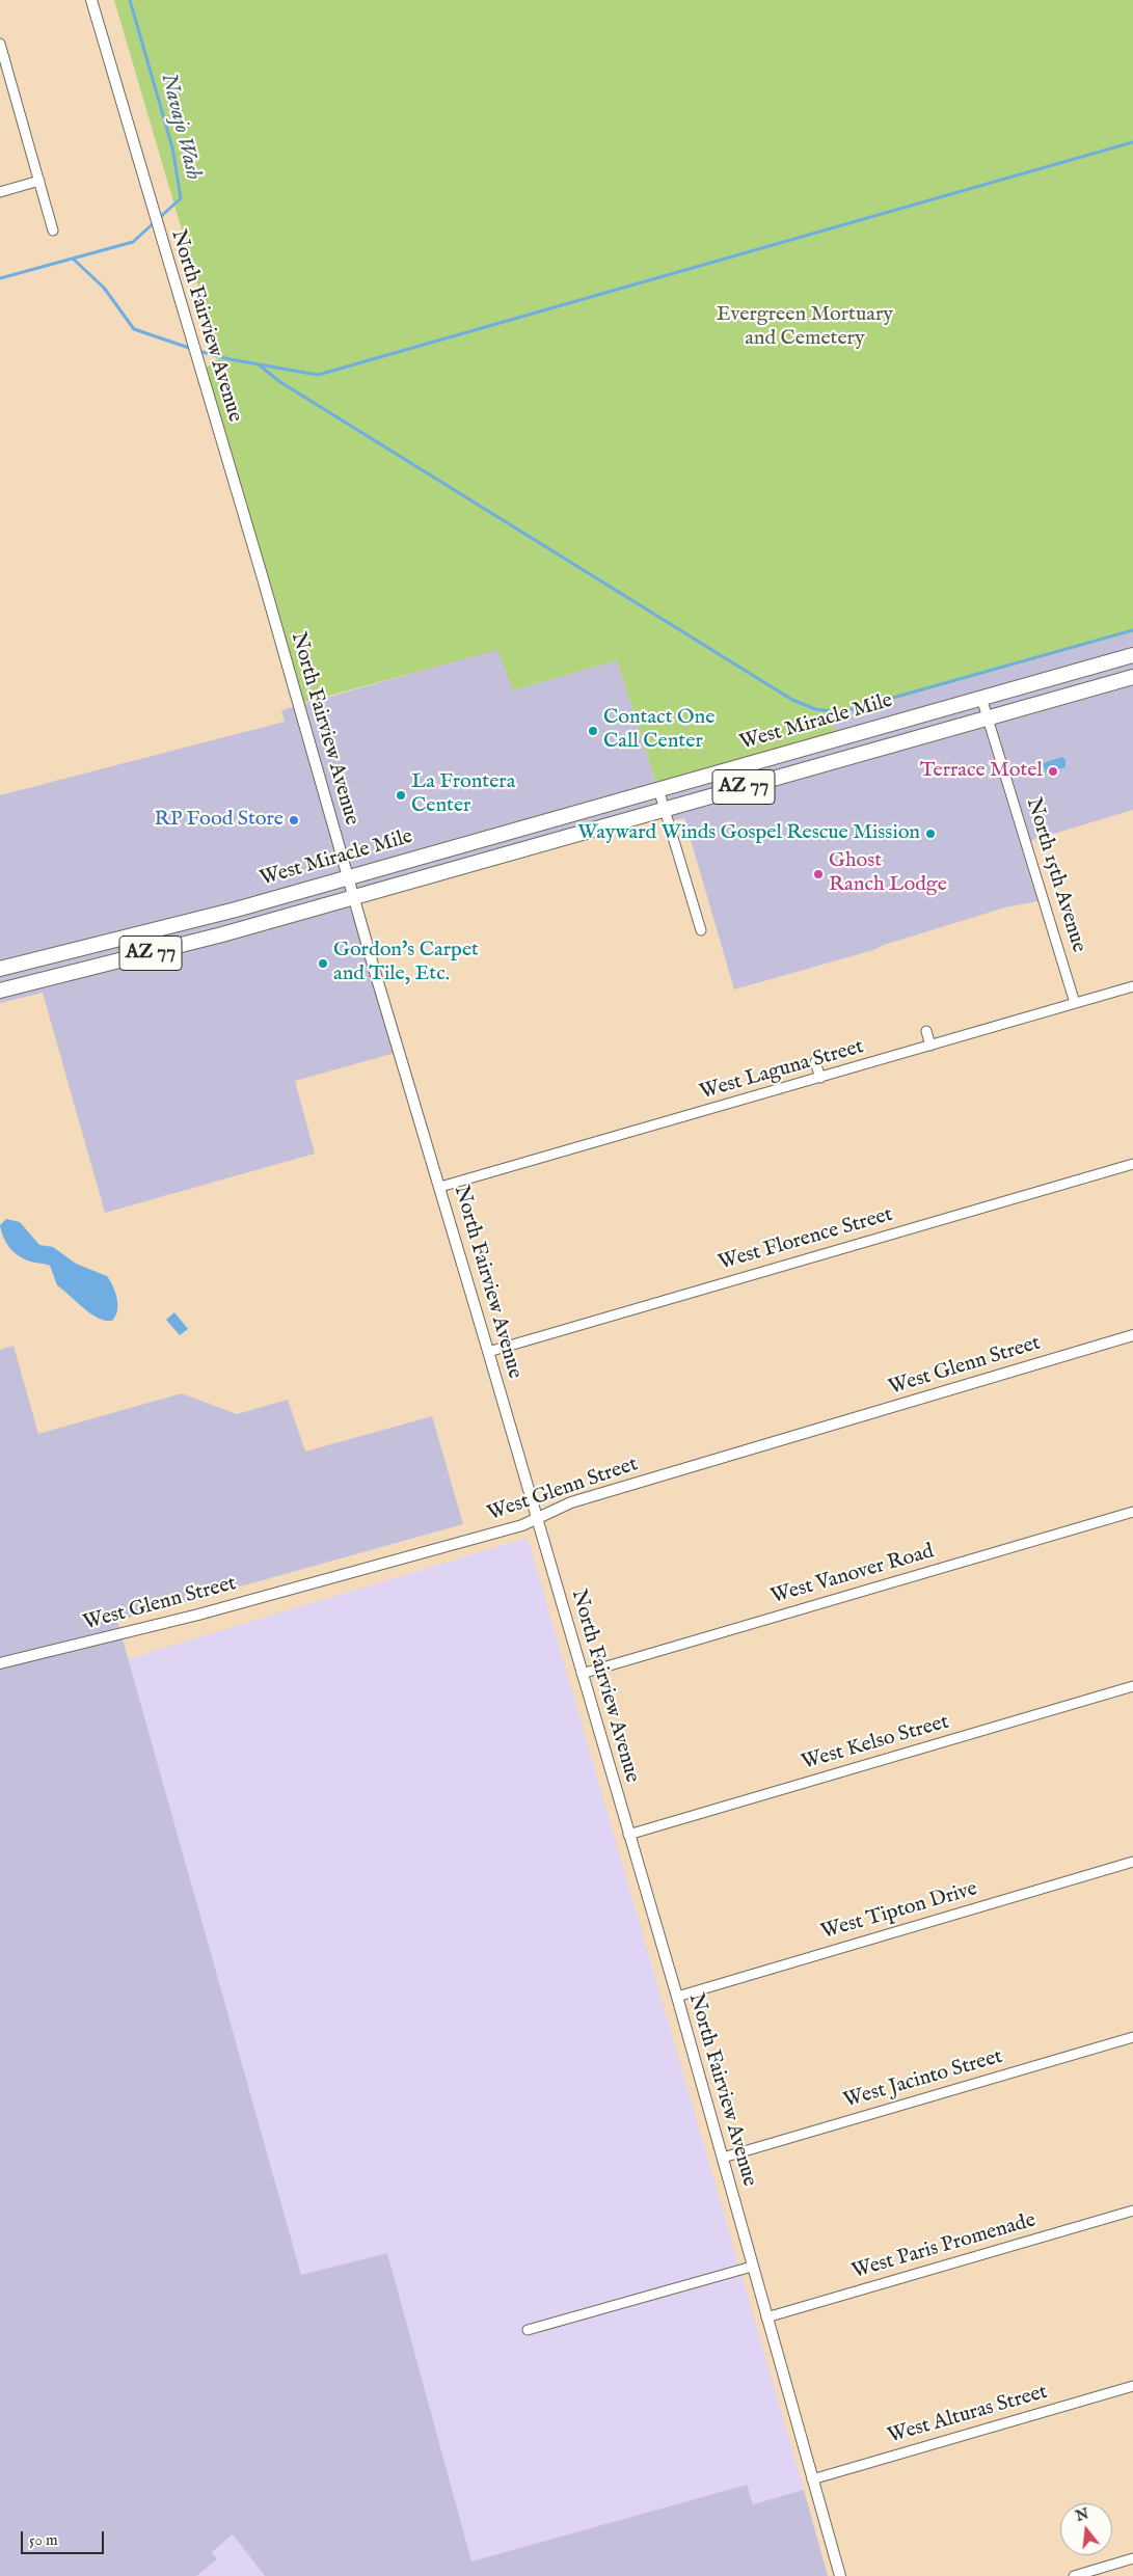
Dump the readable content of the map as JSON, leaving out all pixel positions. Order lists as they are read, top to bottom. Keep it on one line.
{"streets":{"highway":["West Miracle Mile","AZ 77"],"street":["North Fairview Avenue","North 15th Avenue","West Laguna Street","West Florence Street","West Glenn Street","West Vanover Road","West Kelso Street","West Tipton Drive","West Jacinto Street","West Paris Promenade","West Alturas Street"]},"crossings":[["North Fairview Avenue","West Miracle Mile"],["North Fairview Avenue","West Laguna Street"],["North Fairview Avenue","West Florence Street"],["North Fairview Avenue","West Glenn Street"],["North Fairview Avenue","West Vanover Road"],["North Fairview Avenue","West Kelso Street"],["North Fairview Avenue","West Tipton Drive"],["North Fairview Avenue","West Jacinto Street"],["North Fairview Avenue","West Paris Promenade"],["North Fairview Avenue","West Alturas Street"],["West Miracle Mile","North 15th Avenue"],["North 15th Avenue","West Laguna Street"]],"water":["Navajo Wash"],"parks":["Evergreen Mortuary and Cemetery"],"places":["Contact One Call Center","Terrace Motel","La Frontera Center","RP Food Store","Wayward Winds Gospel Rescue Mission","Ghost Ranch Lodge","Gordon's Carpet and Tile, Etc."],"scale_bar":"50 m","north":"top"}
